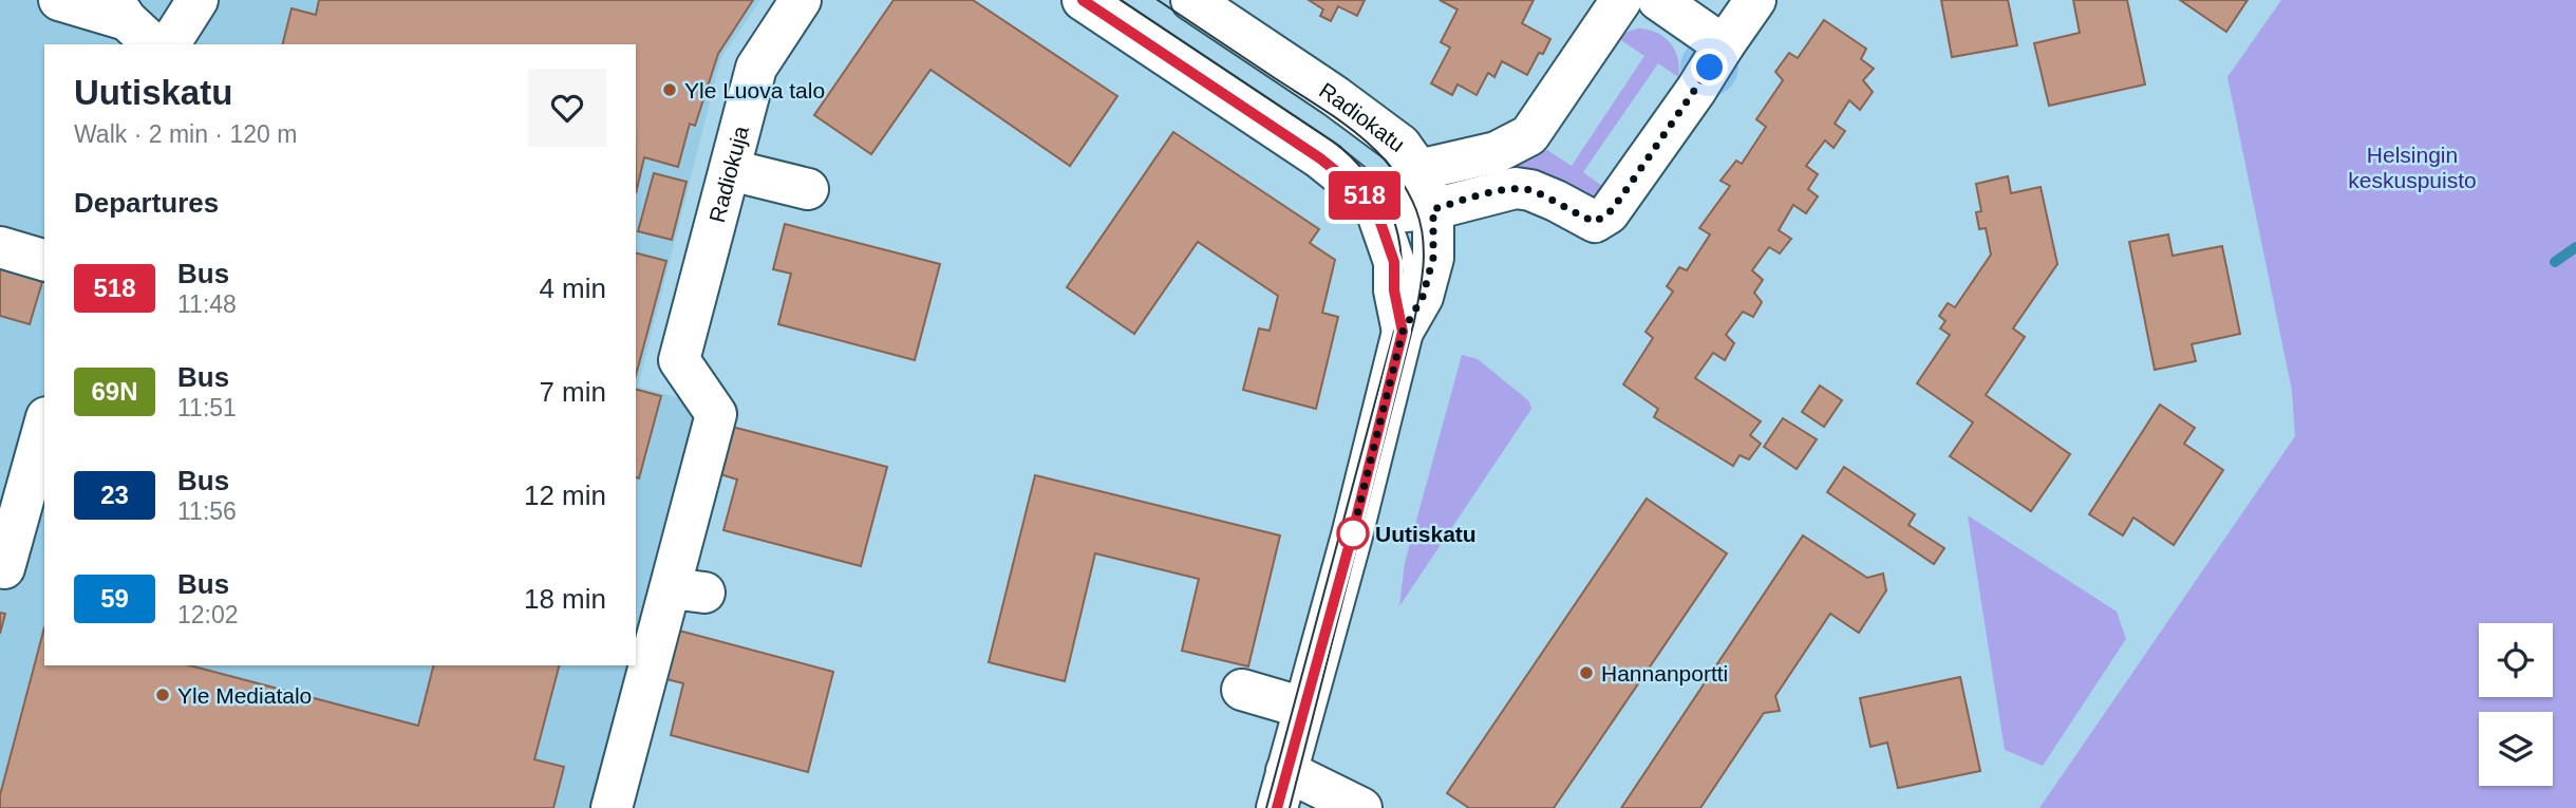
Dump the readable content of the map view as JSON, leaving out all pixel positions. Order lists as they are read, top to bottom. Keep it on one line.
{"streets":{"street":["Radiokatu","Radiokuja"]},"parks":["Helsingin keskuspuisto"],"places":["Yle Luova talo","Uutiskatu","Hannanportti","Yle Mediatalo"],"lines":["bus line 518"],"page":{"on_map":"518","heading":[["Uutiskatu","Walk · 2 min · 120 m"],"Departures"],"list":[{"mark":"518","name":"Bus","note":"11:48","value":"4 min"},{"mark":"69N","name":"Bus","note":"11:51","value":"7 min"},{"mark":"23","name":"Bus","note":"11:56","value":"12 min"},{"mark":"59","name":"Bus","note":"12:02","value":"18 min"}]}}
